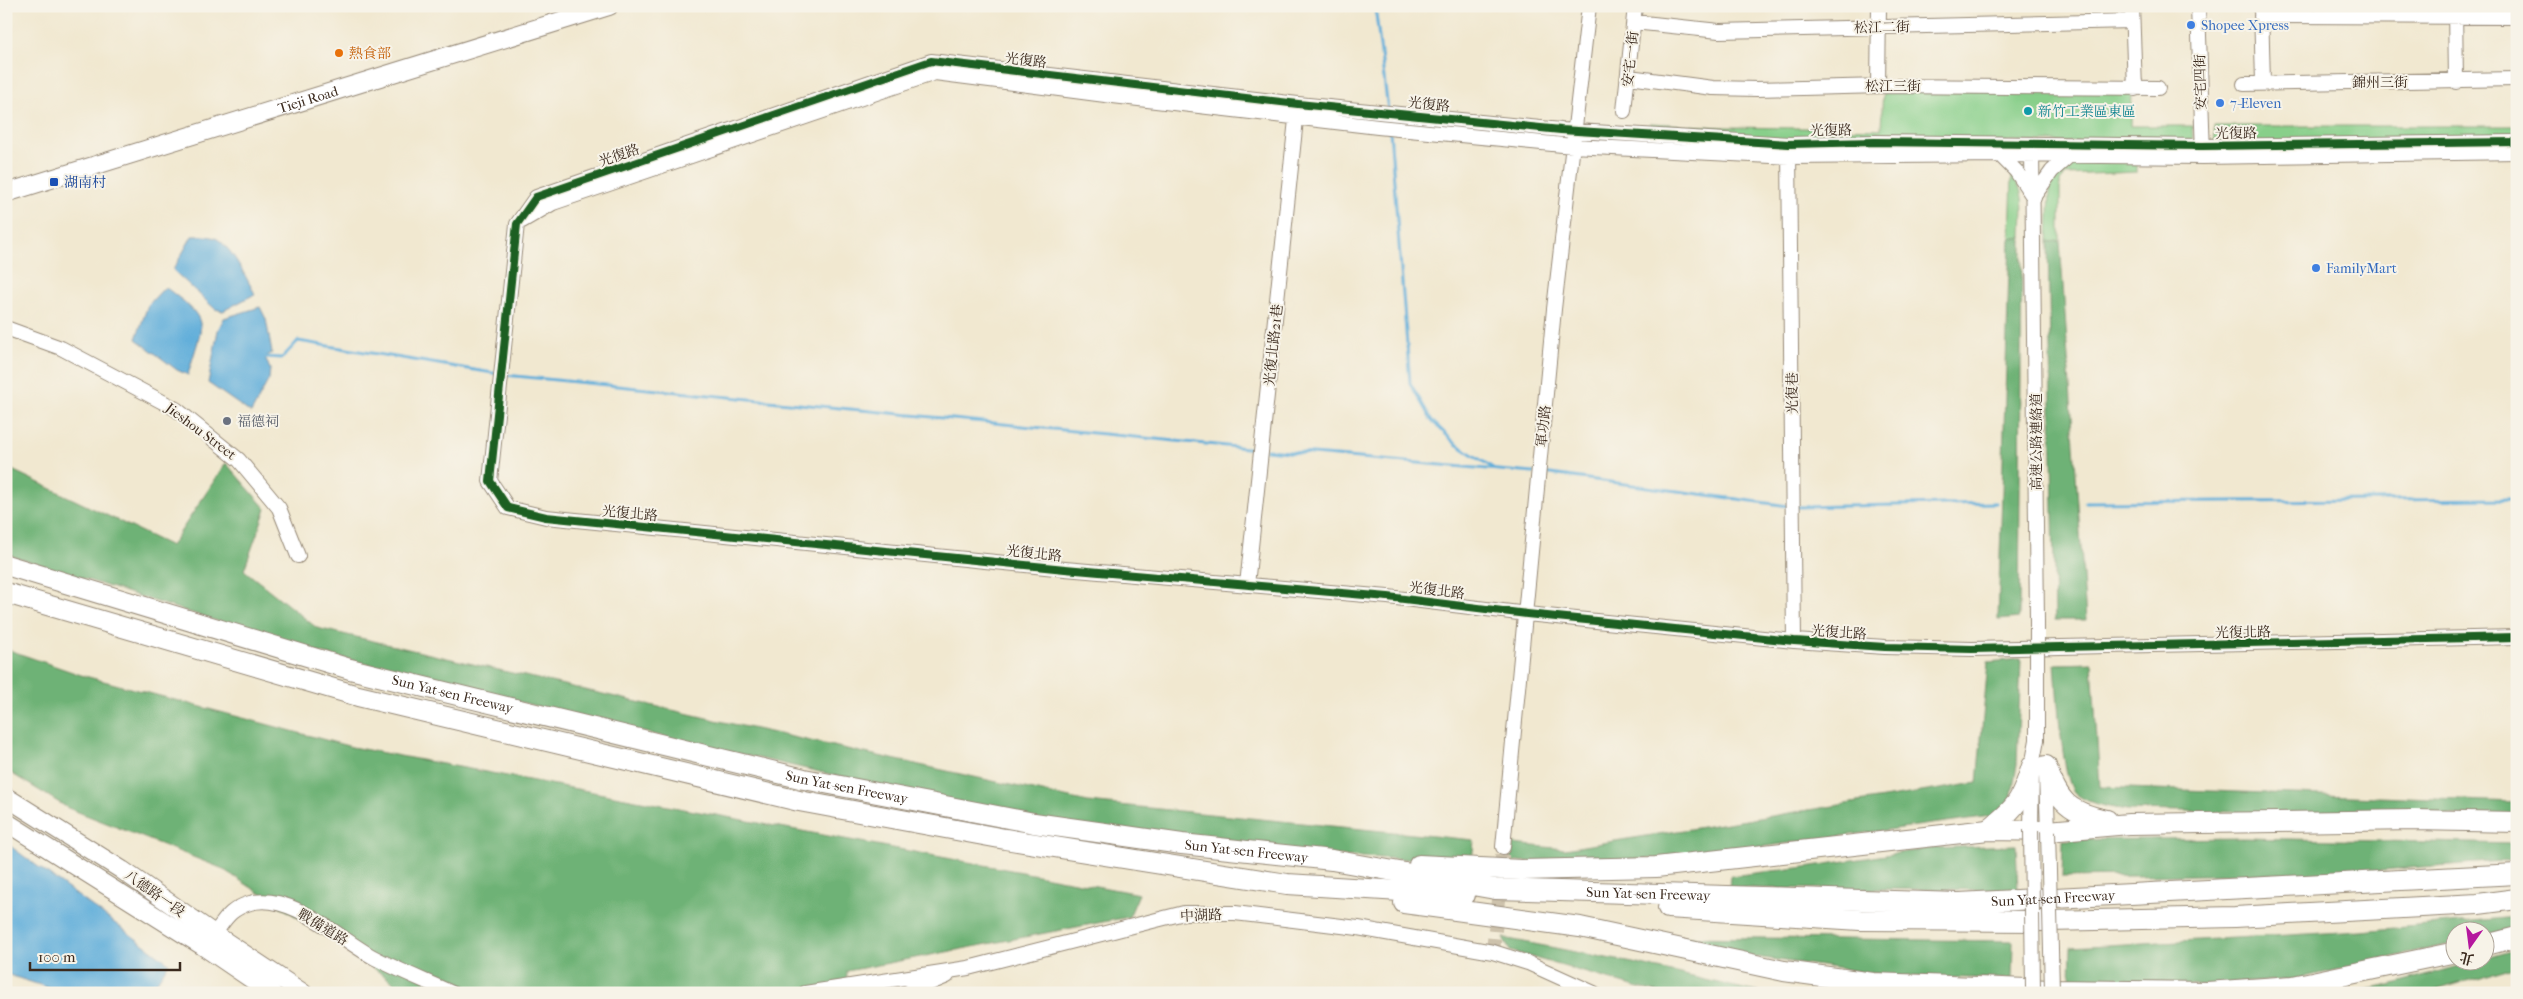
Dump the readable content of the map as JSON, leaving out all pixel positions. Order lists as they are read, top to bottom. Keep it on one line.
{"streets":{"highway":["Sun Yat-sen Freeway"],"main road":["Tieji Road","八德路一段"],"street":["松江二街","安宅一街","光復路","安宅四街","錦州三街","松江三街","光復北路21巷","光復巷","軍功路","Jieshou Street","高速公路連絡道","光復北路","中湖路","戰備道路"]},"crossings":[["松江二街","安宅一街"],["安宅一街","松江三街"],["光復路","安宅四街"],["光復路","光復北路21巷"],["光復路","光復巷"],["光復路","軍功路"],["光復路","高速公路連絡道"],["光復路","光復北路"],["光復北路21巷","光復北路"],["光復巷","光復北路"],["軍功路","光復北路"],["八德路一段","戰備道路"]],"places":{"other":["Shopee Xpress","熱食部","7-Eleven","新竹工業區東區","FamilyMart","福德祠"],"transit":["湖南村"]},"scale_bar":"100 m","north":"bottom"}
